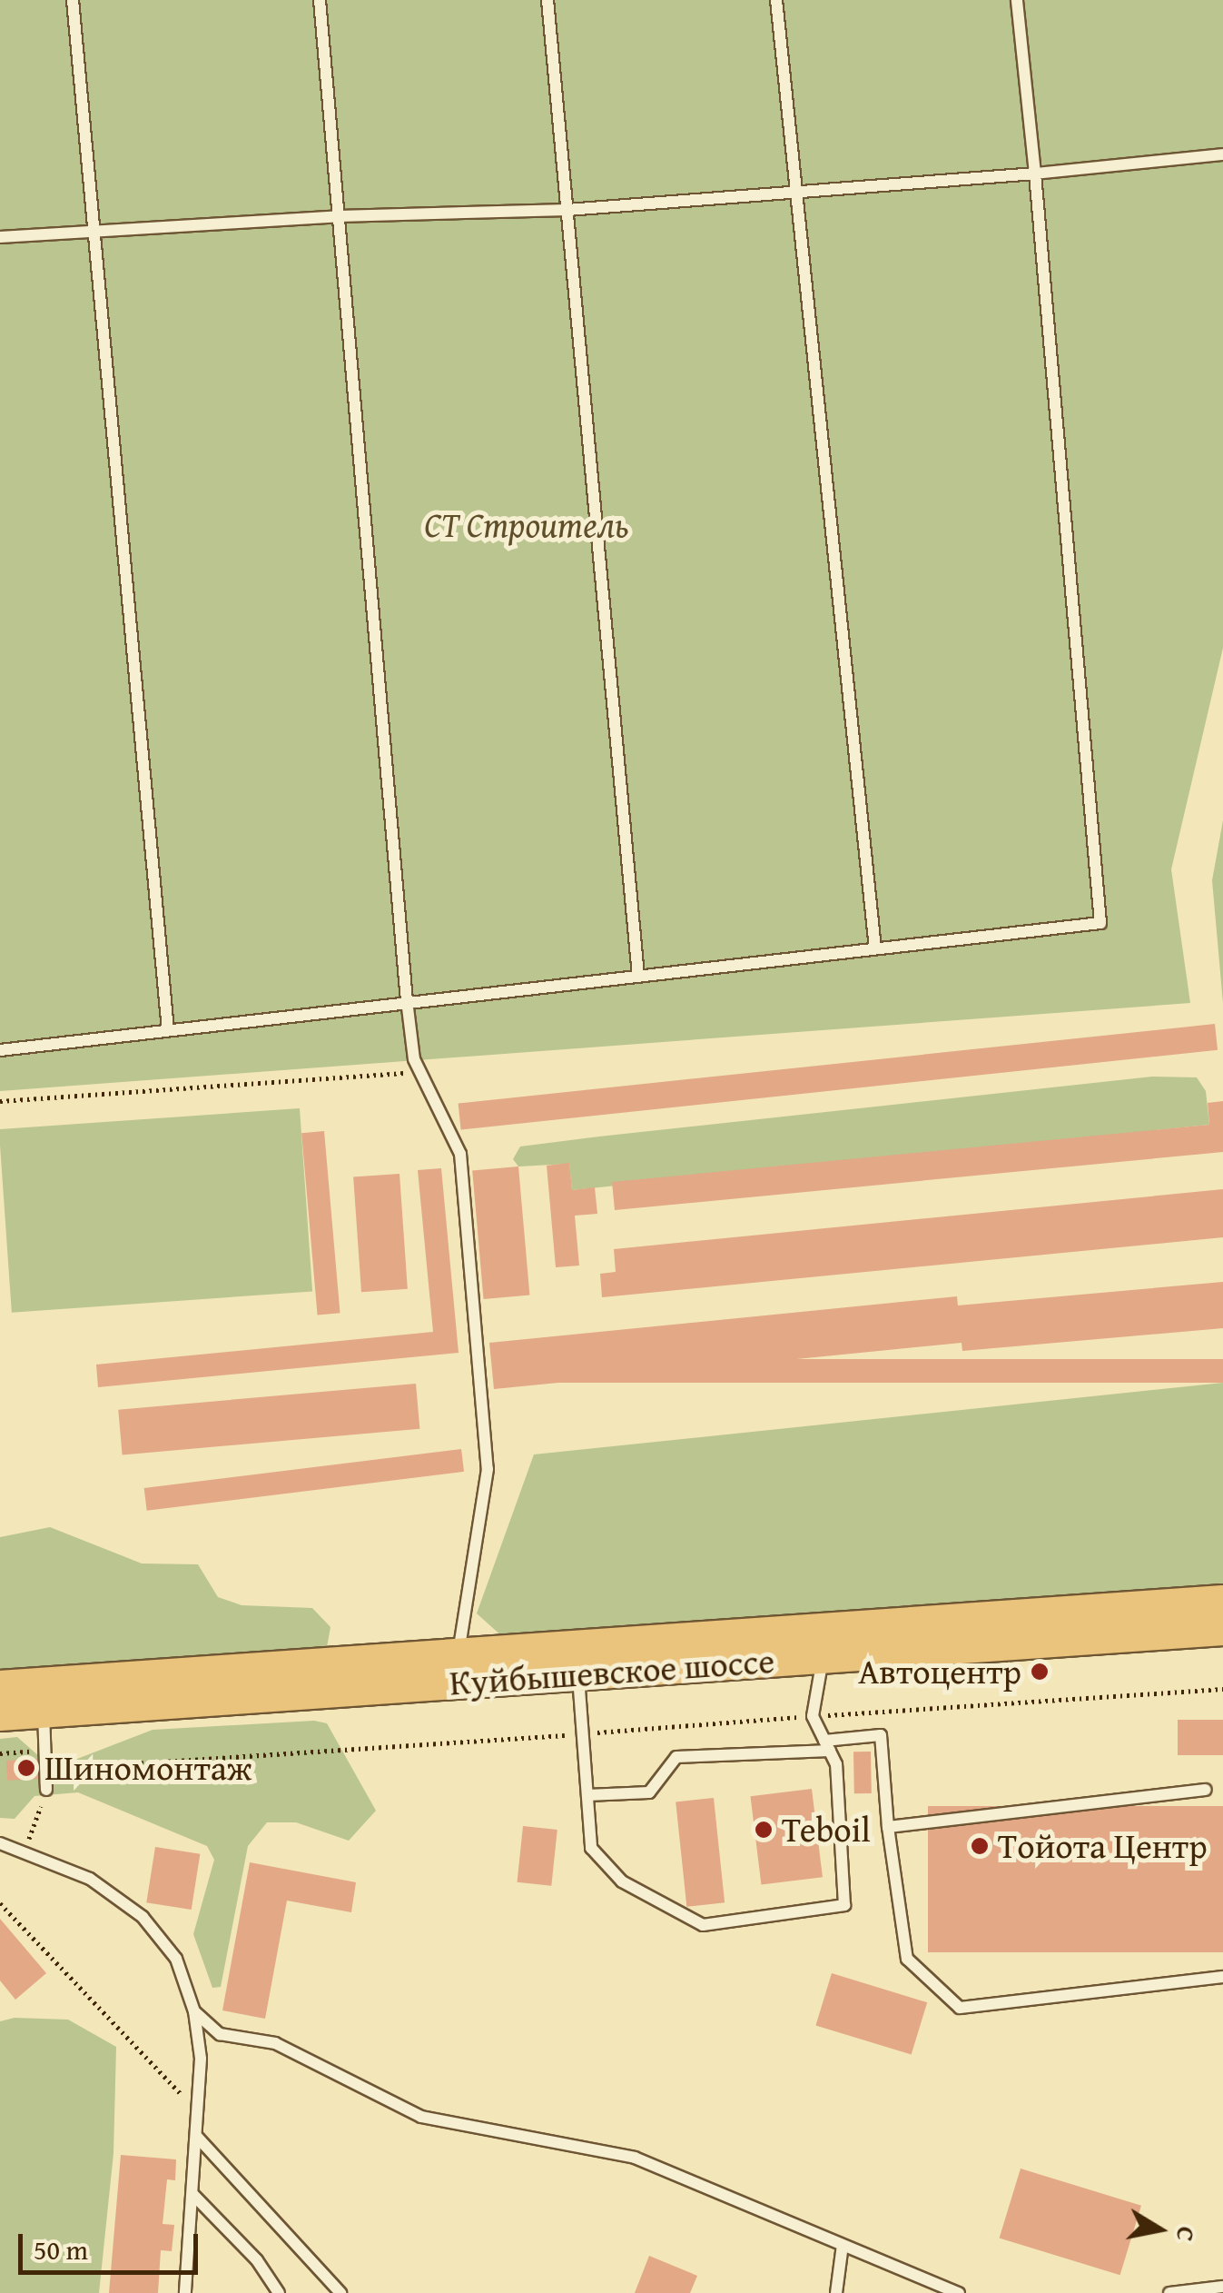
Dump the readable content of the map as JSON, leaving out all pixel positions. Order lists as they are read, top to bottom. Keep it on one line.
{"streets":{"main road":["Куйбышевское шоссе"]},"parks":["СТ Строитель"],"places":["Автоцентр","Шиномонтаж","Teboil","Тойота Центр"],"scale_bar":"50 m","north":"right"}
